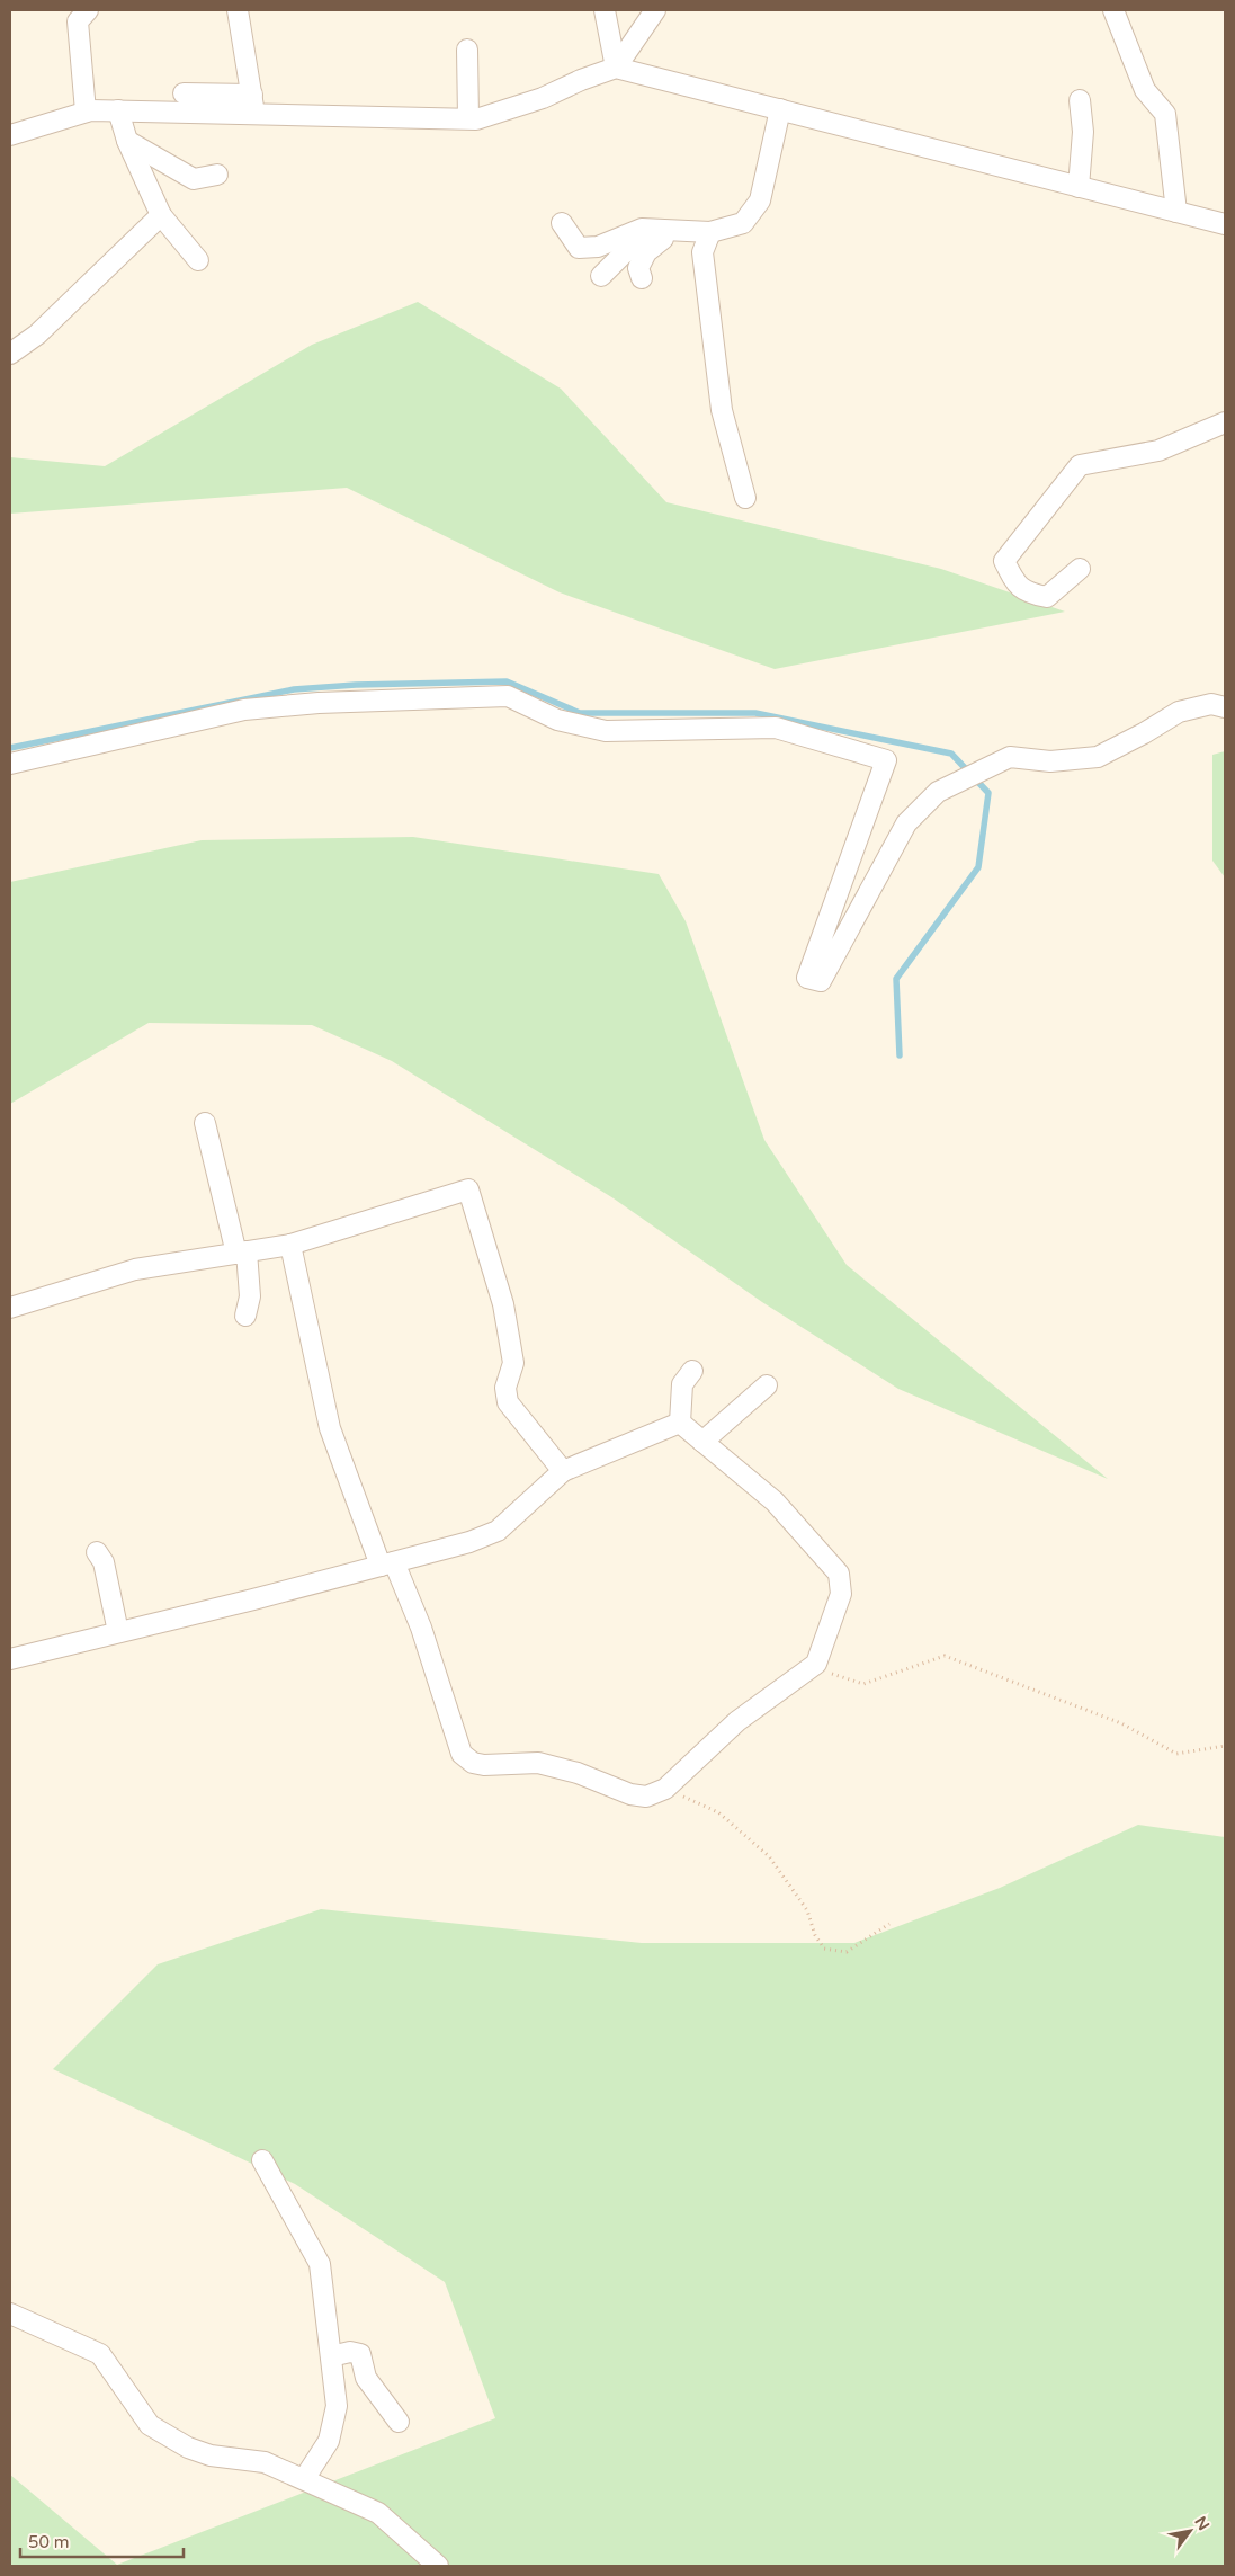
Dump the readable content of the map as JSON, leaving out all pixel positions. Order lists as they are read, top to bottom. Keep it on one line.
{"scale_bar":"50 m","north":"top right"}
